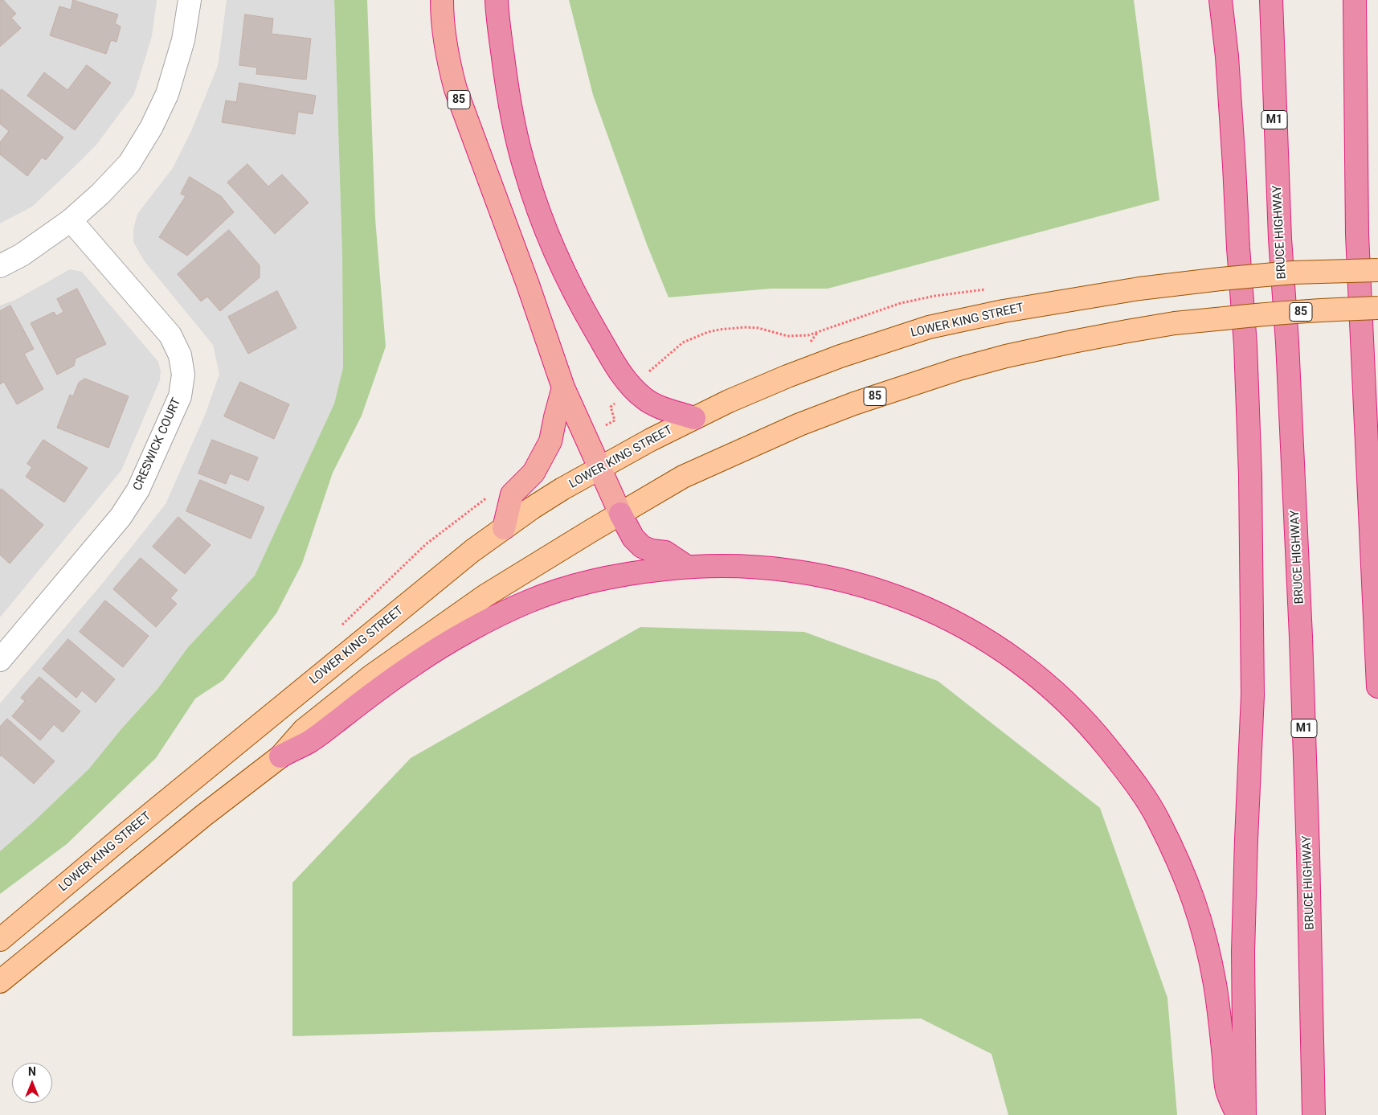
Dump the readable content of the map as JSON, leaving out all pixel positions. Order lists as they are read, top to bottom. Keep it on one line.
{"streets":{"highway":["85","M1","BRUCE HIGHWAY"],"main road":["LOWER KING STREET"],"street":["CRESWICK COURT"]},"crossings":[["85","LOWER KING STREET"]],"north":"top"}
